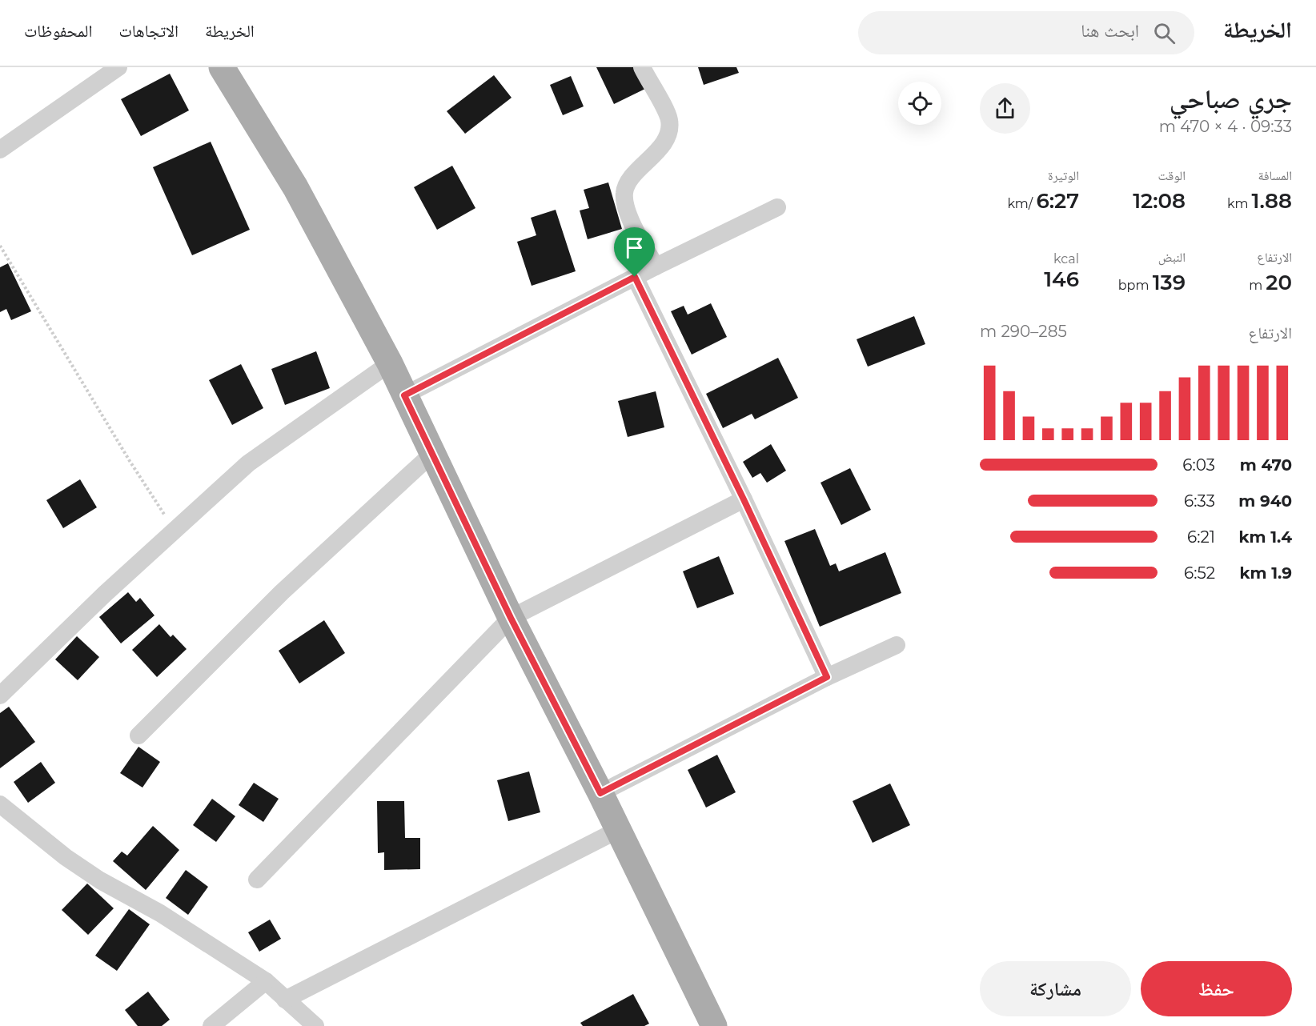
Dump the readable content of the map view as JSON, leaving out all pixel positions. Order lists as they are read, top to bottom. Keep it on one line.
{"page":{"header":"الخريطة","search":"ابحث هنا","nav":["الخريطة","الاتجاهات","المحفوظات"],"heading":["جري صباحي","09:33 · 4 × 470 m"],"stats":[["المسافة","1.88 km"],["الوقت","12:08"],["الوتيرة","6:27 /km"],["الارتفاع","20 m"],["النبض","139 bpm"],["kcal","146"]],"chart":["الارتفاع","285–290 m"],"list":[{"name":"470 m","note":"6:03"},{"name":"940 m","note":"6:33"},{"name":"1.4 km","note":"6:21"},{"name":"1.9 km","note":"6:52"}],"buttons":["حفظ","مشاركة"]}}
